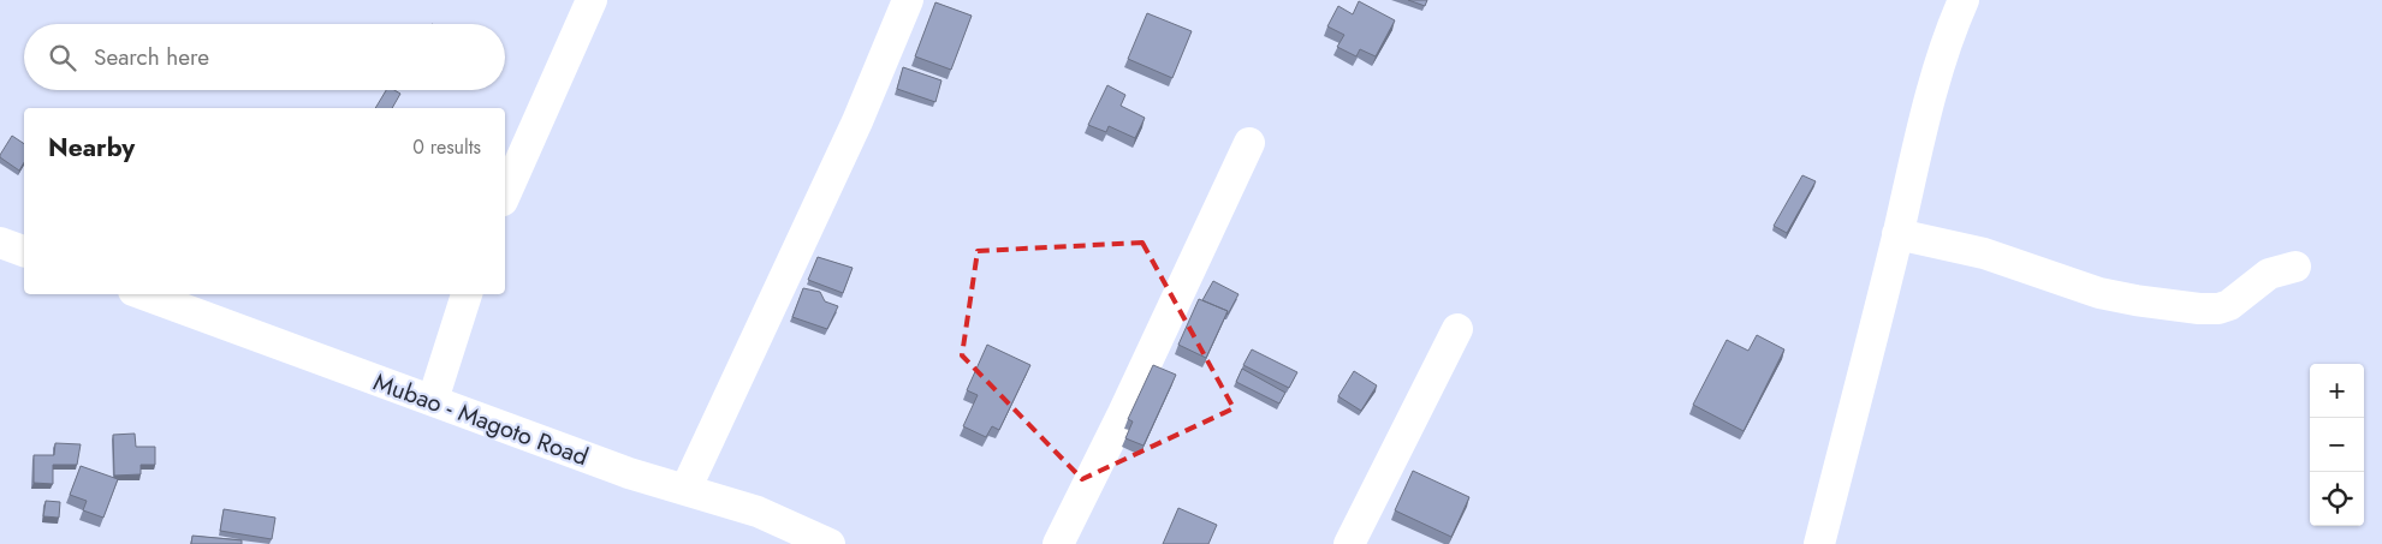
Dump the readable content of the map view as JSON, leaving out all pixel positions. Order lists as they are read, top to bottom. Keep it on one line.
{"streets":{"street":["Mubao - Magoto Road"]},"page":{"search":"Search here","heading":["Nearby","0 results"],"map_buttons":["+","−"]}}
